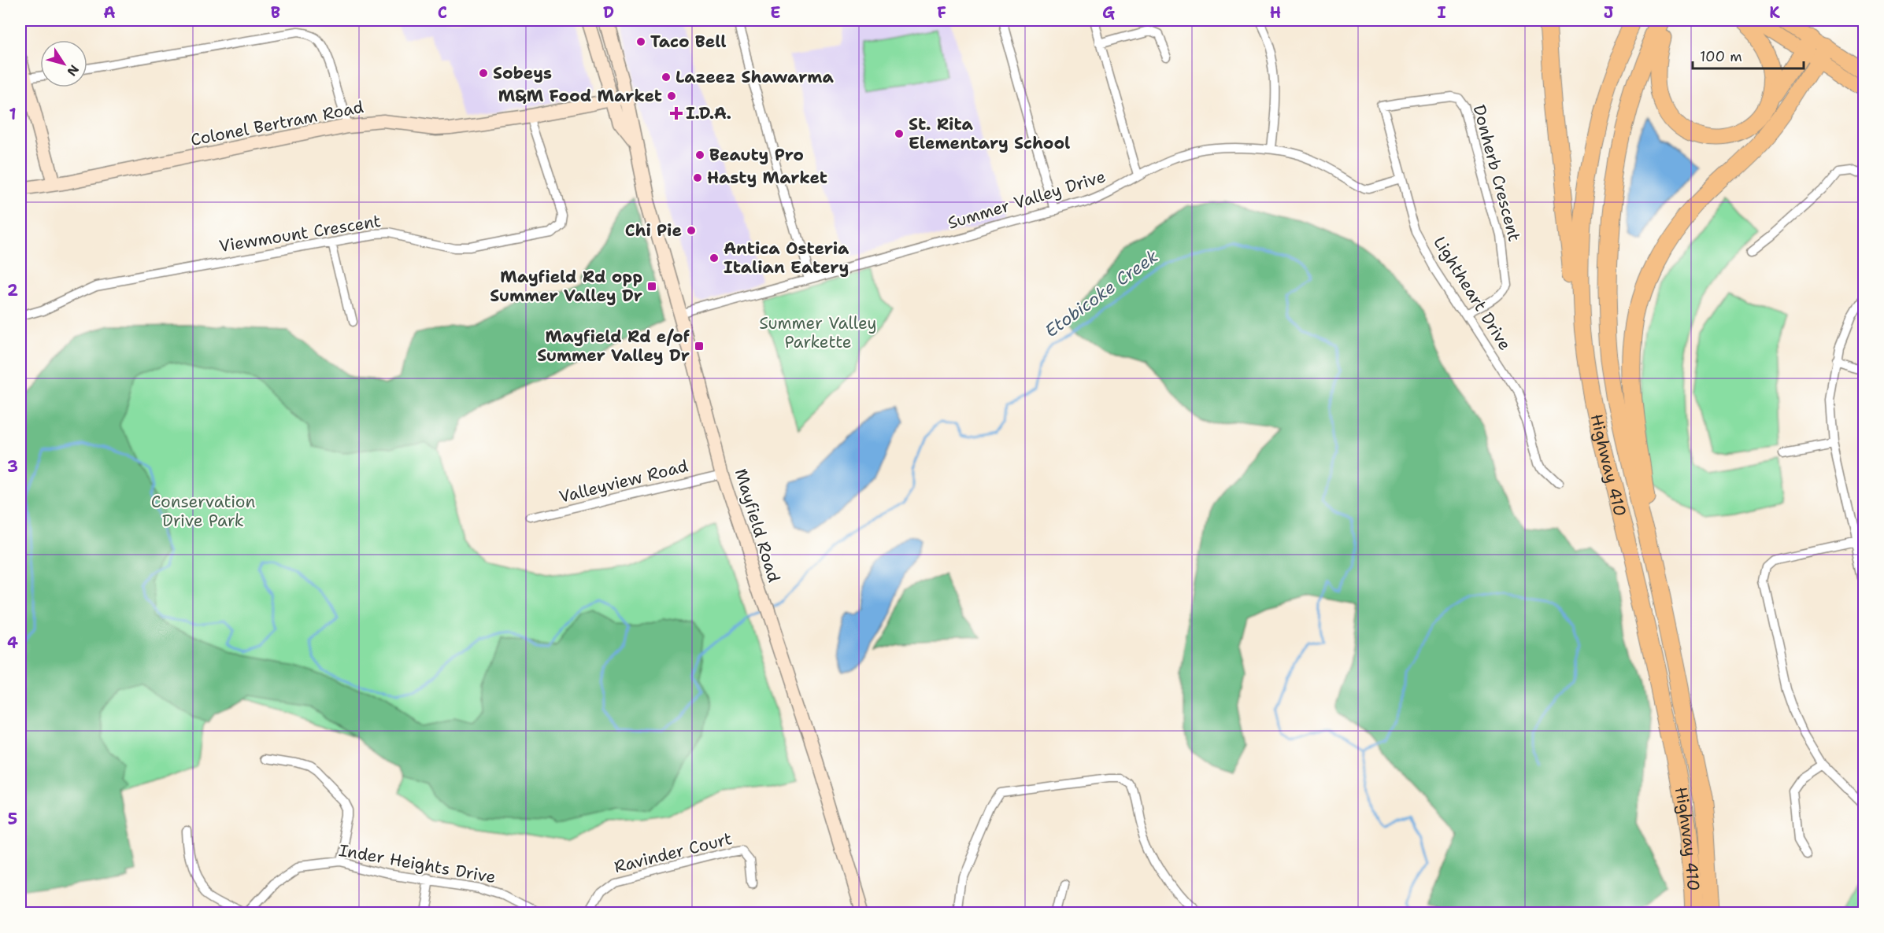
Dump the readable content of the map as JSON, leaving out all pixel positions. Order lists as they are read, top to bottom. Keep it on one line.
{"streets":{"highway":["Highway 410"],"main road":["Colonel Bertram Road","Mayfield Road"],"street":["Donherb Crescent","Summer Valley Drive","Viewmount Crescent","Lightheart Drive","Valleyview Road","Ravinder Court","Inder Heights Drive"]},"crossings":[["Colonel Bertram Road","Viewmount Crescent"],["Colonel Bertram Road","Mayfield Road"],["Donherb Crescent","Lightheart Drive"],["Summer Valley Drive","Lightheart Drive"],["Summer Valley Drive","Mayfield Road"],["Valleyview Road","Mayfield Road"]],"water":["Etobicoke Creek"],"parks":["Summer Valley Parkette","Conservation Drive Park"],"places":{"other":["Taco Bell","Sobeys","Lazeez Shawarma","M&M Food Market","St. Rita Elementary School","Beauty Pro","Hasty Market","Chi Pie","Antica Osteria Italian Eatery"],"health":["I.D.A."],"transit":["Mayfield Rd opp Summer Valley Dr","Mayfield Rd e/of Summer Valley Dr"]},"scale_bar":"100 m","north":"bottom right","grid":{"columns":["A","B","C","D","E","F","G","H","I","J","K"],"rows":["1","2","3","4","5"]}}
